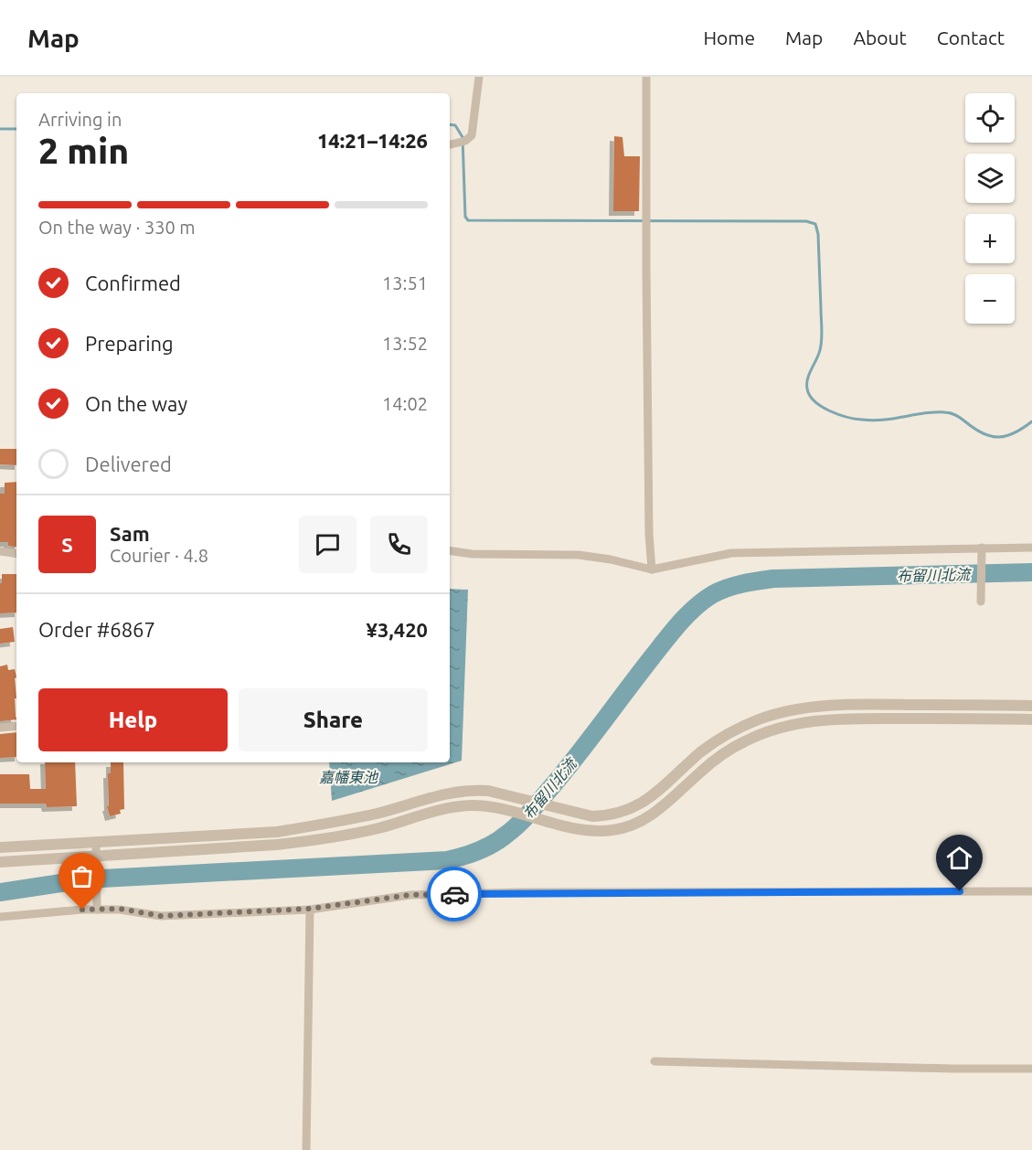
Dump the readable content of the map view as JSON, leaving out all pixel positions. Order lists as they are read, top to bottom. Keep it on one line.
{"water":["布留川北流","嘉幡東池"],"page":{"header":"Map","nav":["Home","Map","About","Contact"],"map_buttons":["+","−"],"heading":["2 min","Arriving in","14:21–14:26"],"panel":["Sam","Courier · 4.8","Order #6867","¥3,420"],"bar":"On the way · 330 m","list":[["Confirmed","13:51"],["Preparing","13:52"],["On the way","14:02"],"Delivered"],"round":"S","buttons":["Help","Share"]}}
